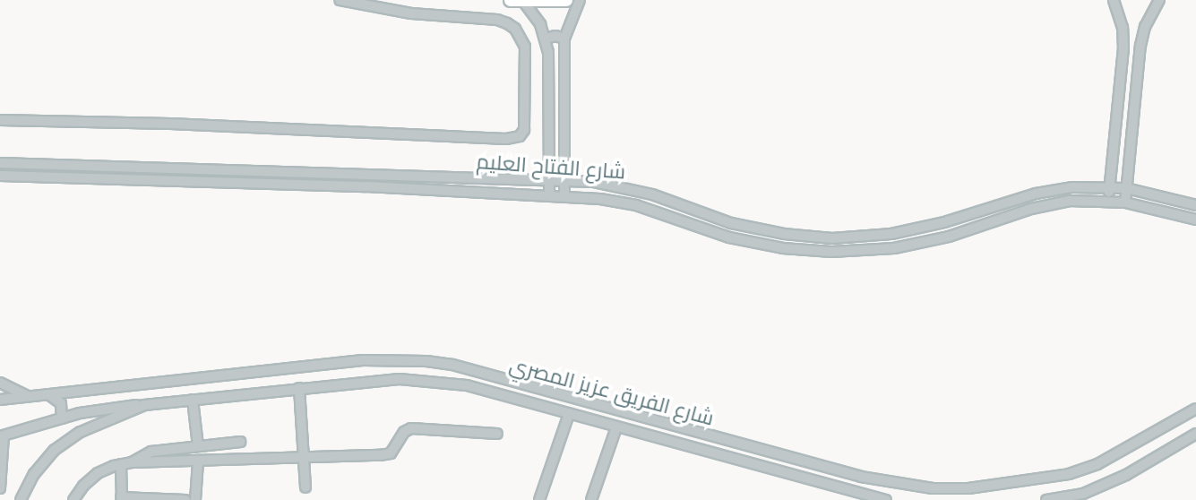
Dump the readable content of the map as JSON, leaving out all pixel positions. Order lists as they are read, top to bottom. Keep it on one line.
{"streets":{"street":["شارع الفتاح العليم","شارع الفريق عزيز المصري"]}}
